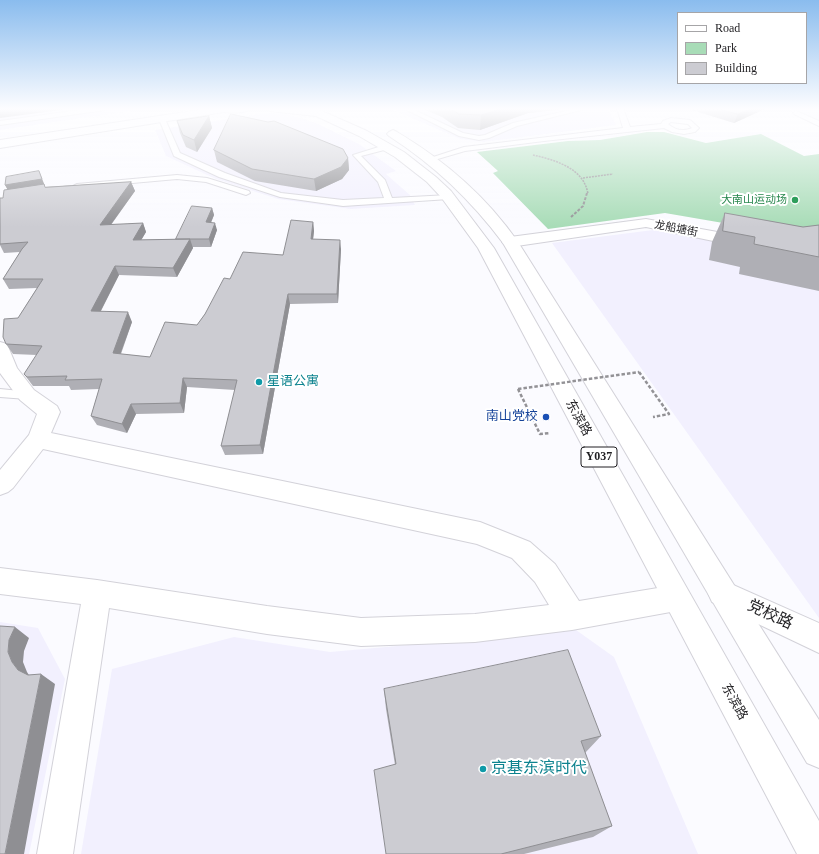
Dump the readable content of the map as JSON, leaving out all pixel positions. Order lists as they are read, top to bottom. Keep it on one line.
{"streets":{"main road":["龙船塘街","东滨路","Y037","党校路"]},"crossings":[["龙船塘街","Y037"],["Y037","党校路"]],"places":["大南山运动场","星语公寓","南山党校","京基东滨时代"],"legend":["Road","Park","Building"]}
